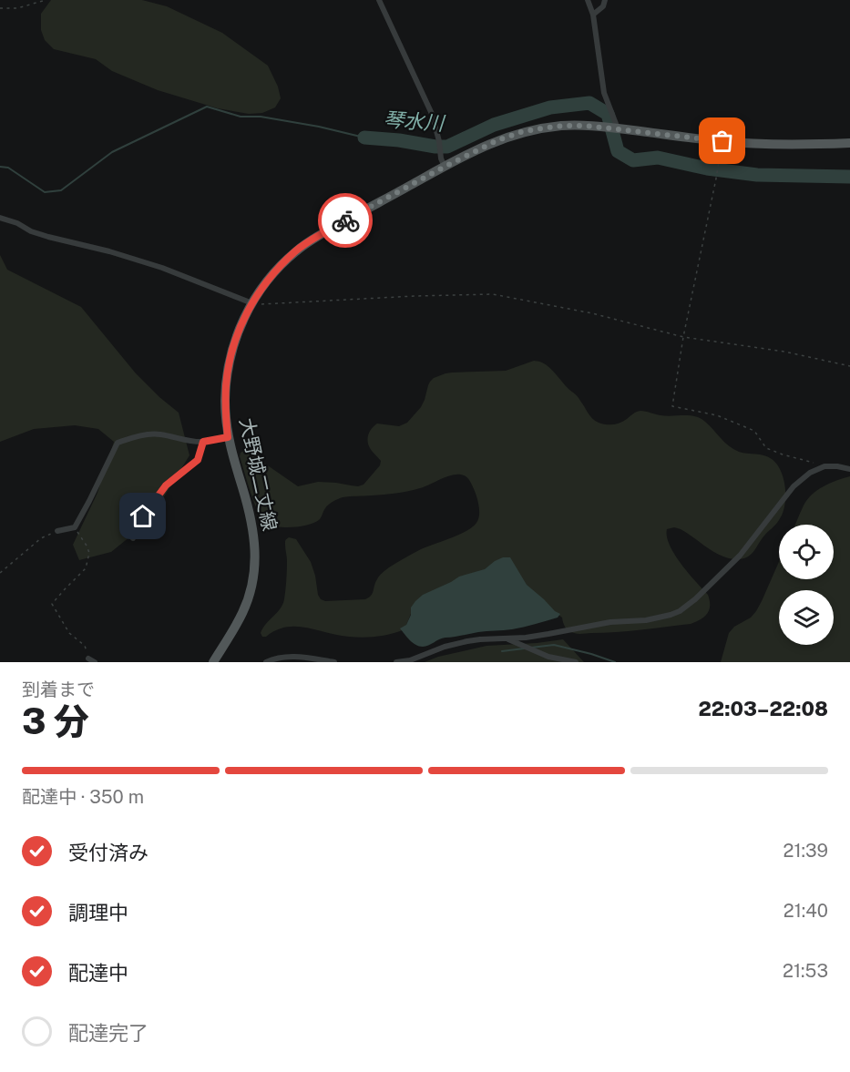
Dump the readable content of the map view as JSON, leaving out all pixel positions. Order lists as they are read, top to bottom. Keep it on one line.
{"streets":{"main road":["大野城二丈線"]},"water":["琴水川"],"page":{"heading":["3 分","到着まで","22:03–22:08"],"bar":"配達中 · 350 m","list":[["受付済み","21:39"],["調理中","21:40"],["配達中","21:53"],"配達完了"]}}
